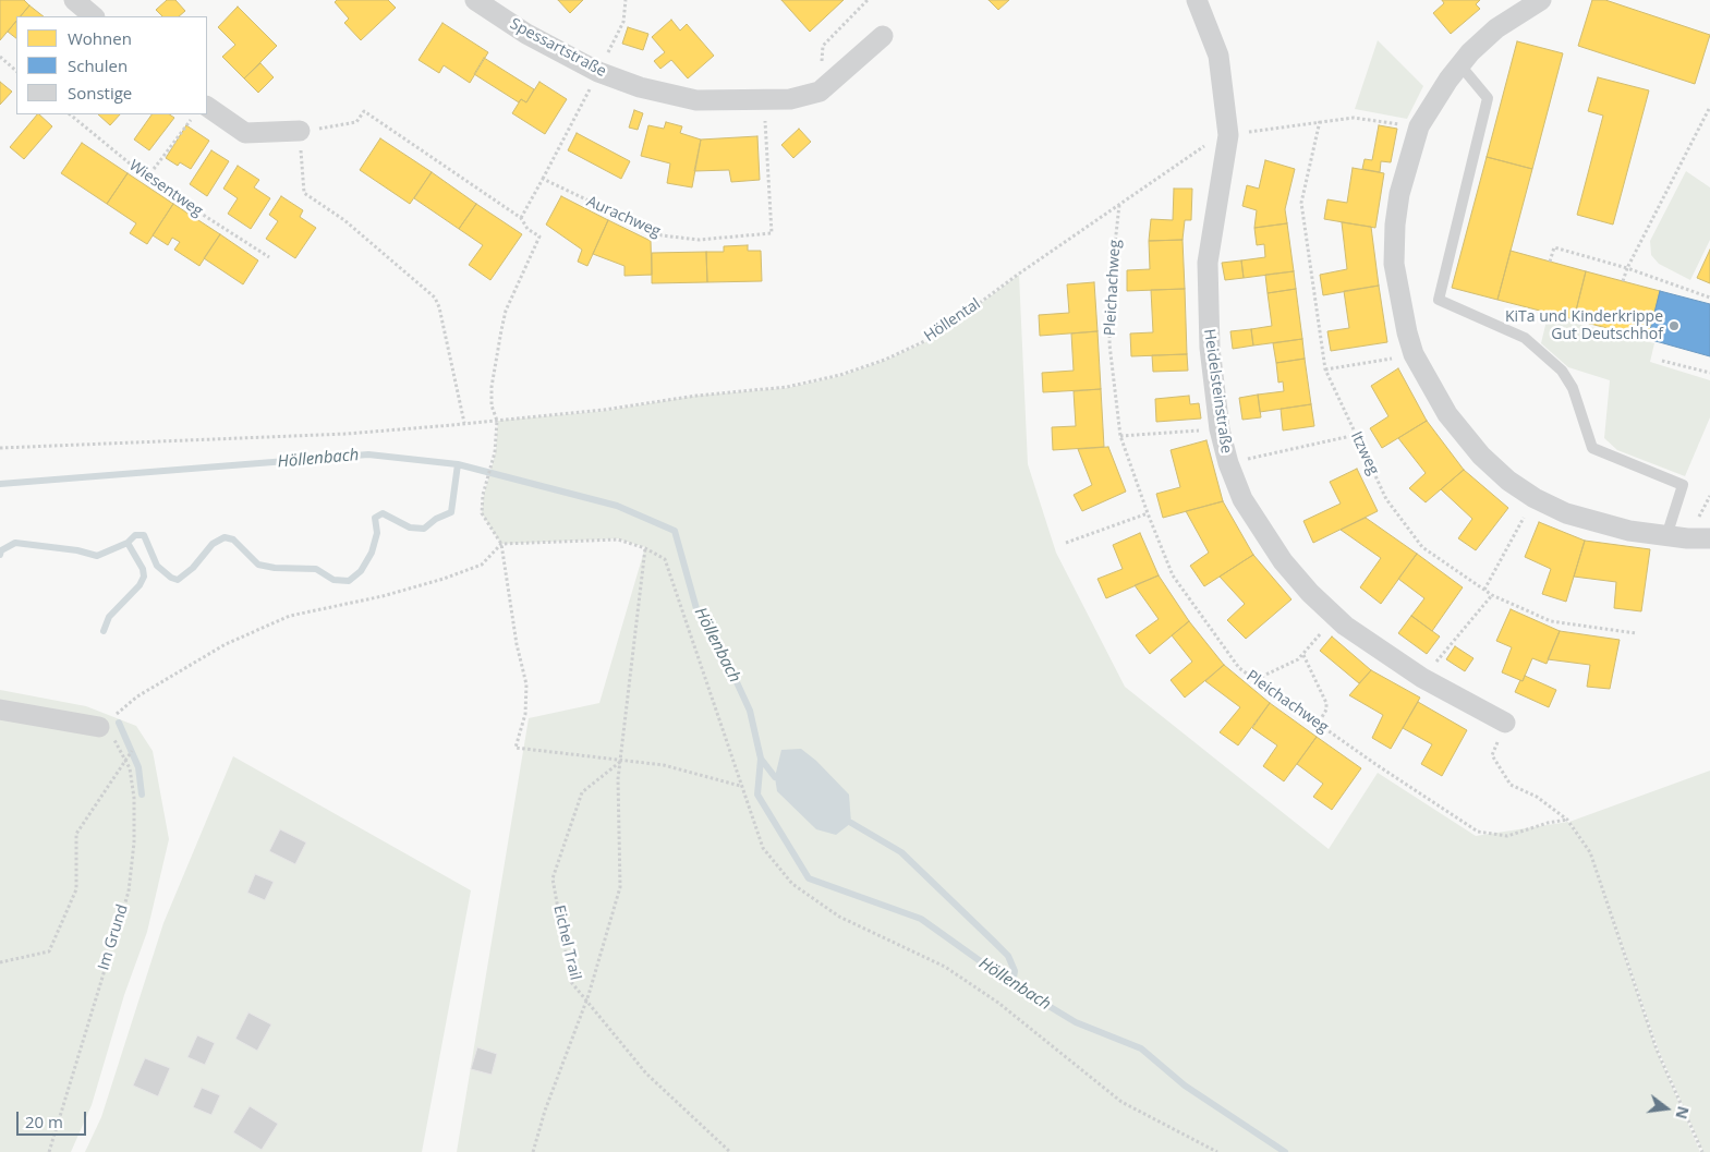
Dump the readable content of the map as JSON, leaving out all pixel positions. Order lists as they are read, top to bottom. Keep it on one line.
{"streets":{"street":["Spessartstraße","Heidelsteinstraße"],"path":["Wiesentweg","Aurachweg","Pleichachweg","Höllental","Itzweg","Im Grund","Eichel Trail"]},"crossings":[["Spessartstraße","Aurachweg"],["Pleichachweg","Höllental"],["Höllental","Heidelsteinstraße"],["Höllental","Itzweg"]],"water":["Höllenbach"],"places":["KiTa und Kinderkrippe Gut Deutschhof"],"legend":["Wohnen","Schulen","Sonstige"],"scale_bar":"20 m","north":"right"}
